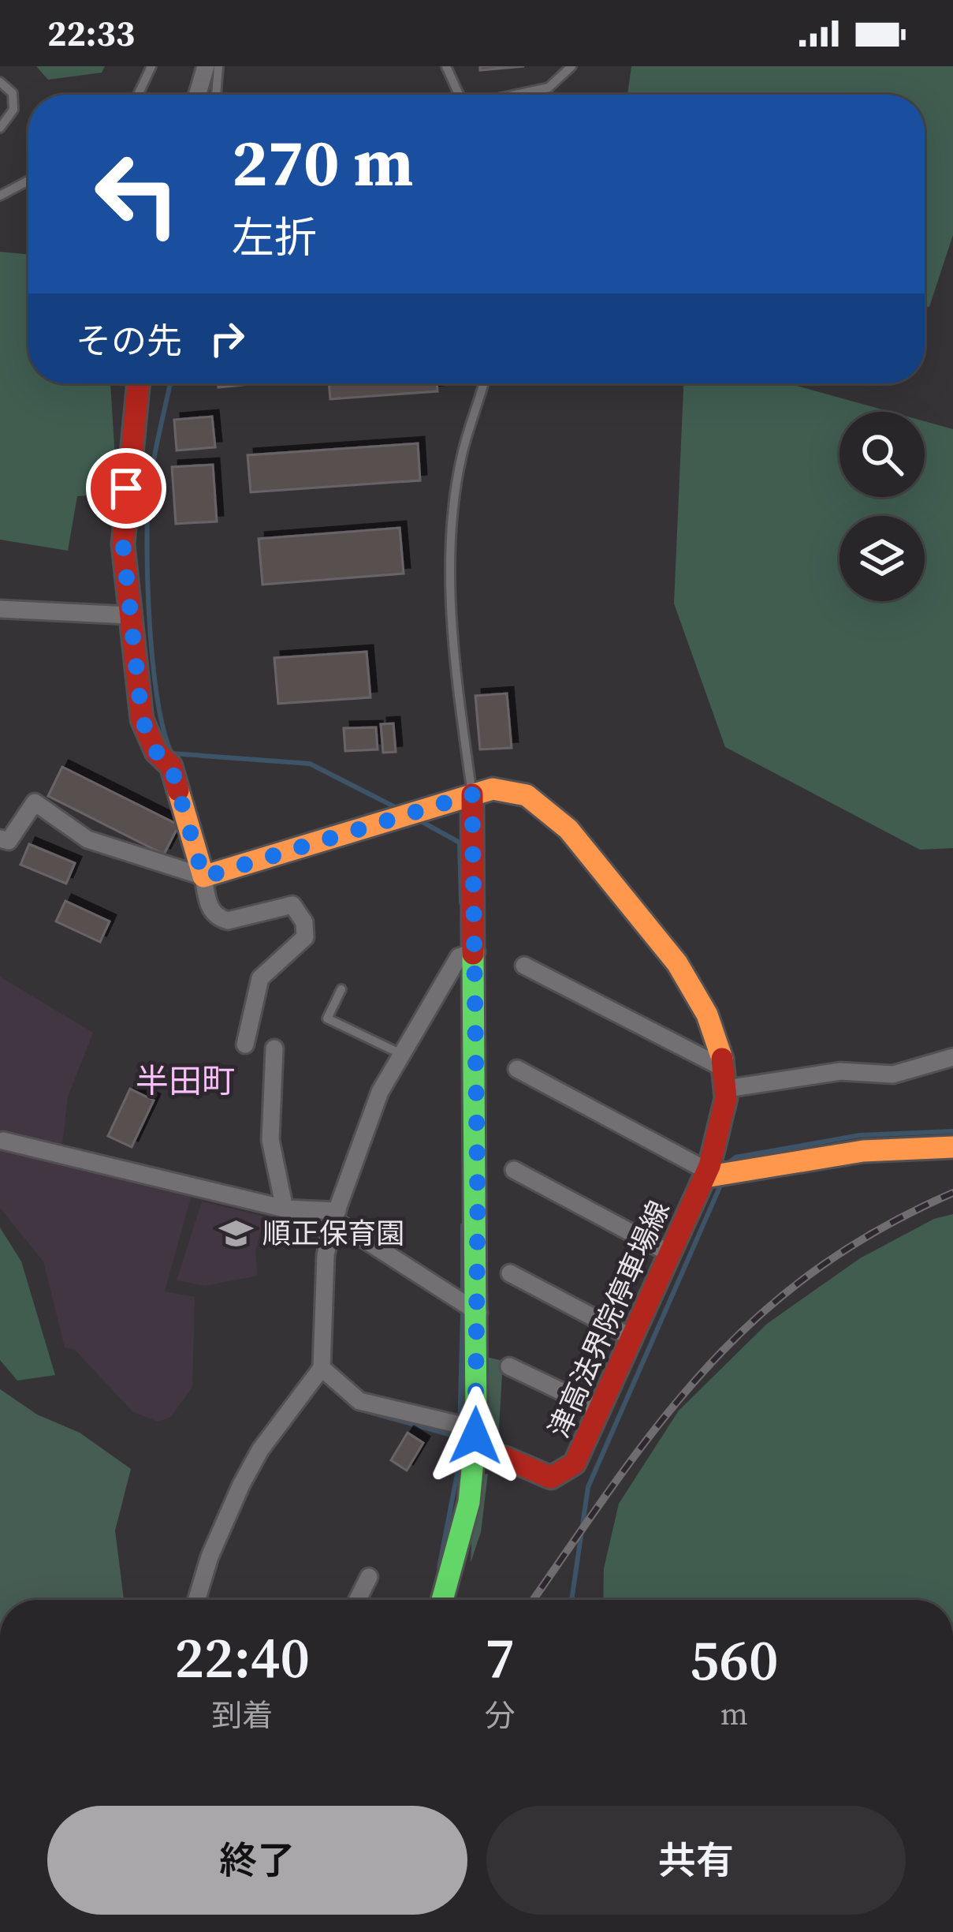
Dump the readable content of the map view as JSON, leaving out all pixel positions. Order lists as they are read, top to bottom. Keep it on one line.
{"streets":{"street":["津高法界院停車場線"]},"districts":["半田町"],"places":{"school or university":["順正保育園"]},"page":{"status":"22:33","turn":["270 m","左折"],"then":"その先","eta":["22:40","到着","7","分","560","m"],"buttons":["終了","共有"]}}
